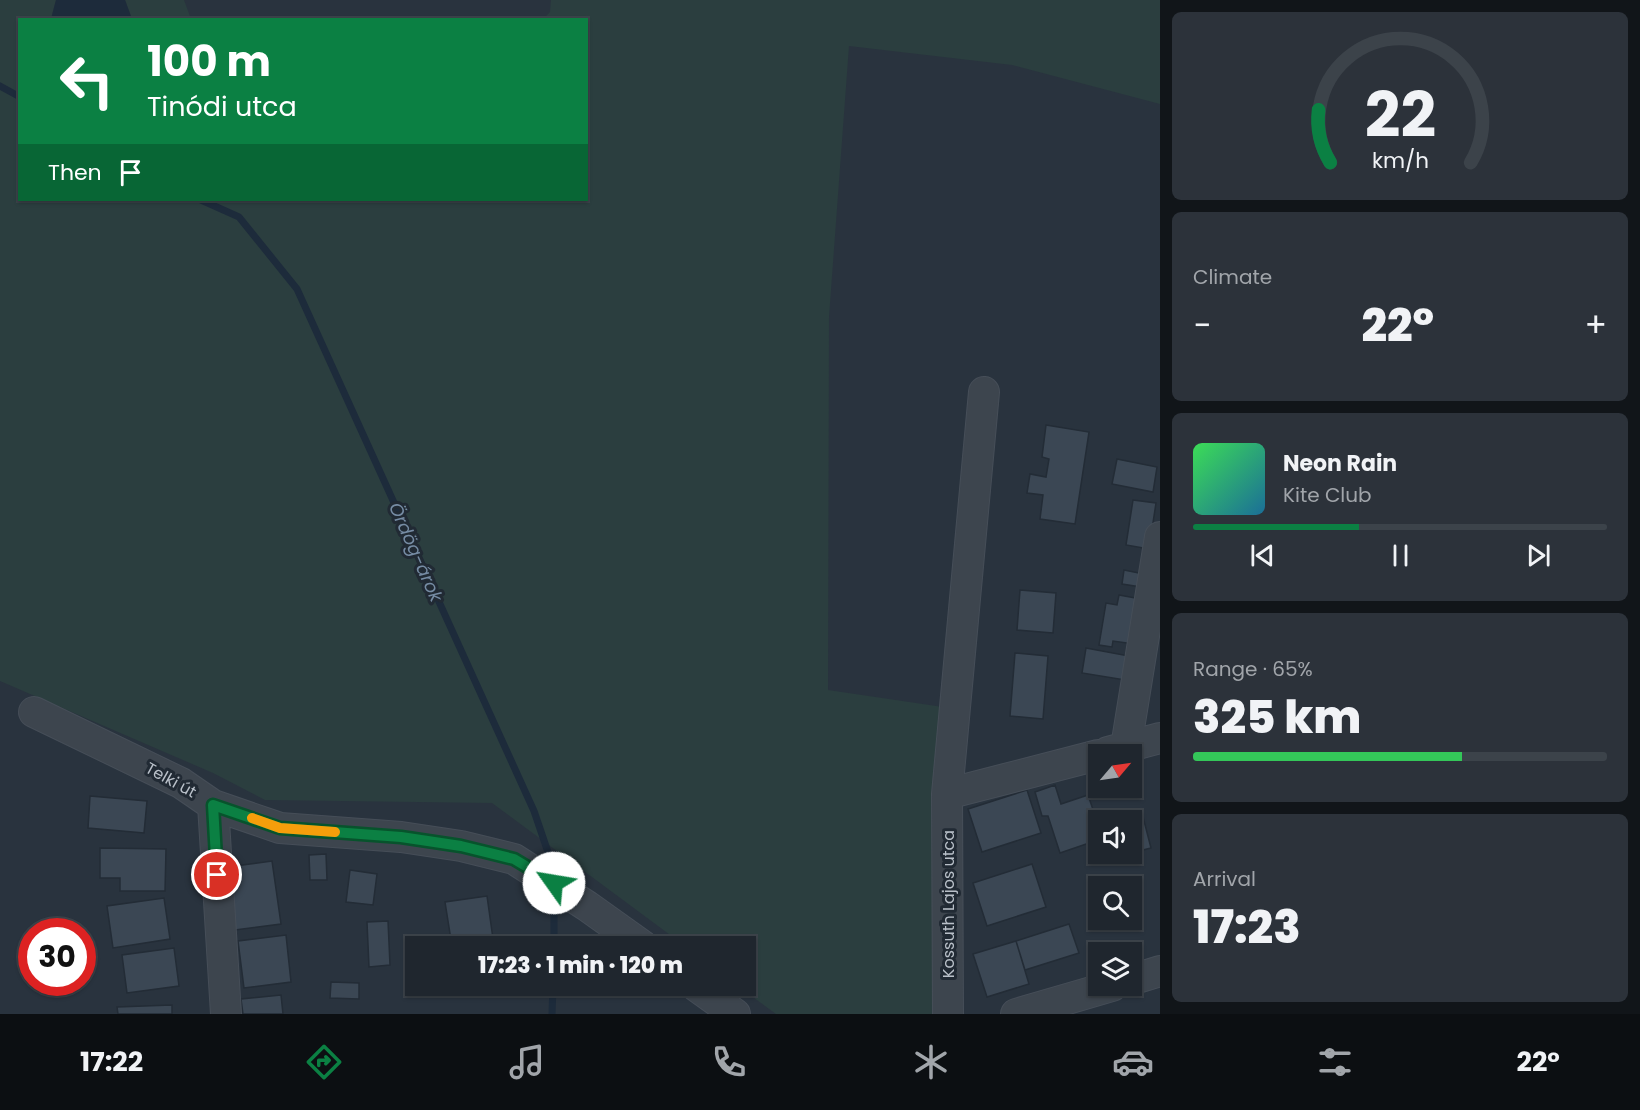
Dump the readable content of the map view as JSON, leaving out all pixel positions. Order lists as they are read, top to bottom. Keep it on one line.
{"streets":{"street":["Telki út","Kossuth Lajos utca"]},"water":["Ördög-árok"],"north":"top right","page":{"turn":["100 m","Tinódi utca"],"then":"Then","tile":["Climate",["Range · 65%","325 km"],["Arrival","17:23"]],"heat":["−","22°","+"],"song":["Neon Rain","Kite Club"],"limit":"30","trip":"17:23 · 1 min · 120 m","tabs":["17:22","22°"],"gauge":["22","km/h"]}}
